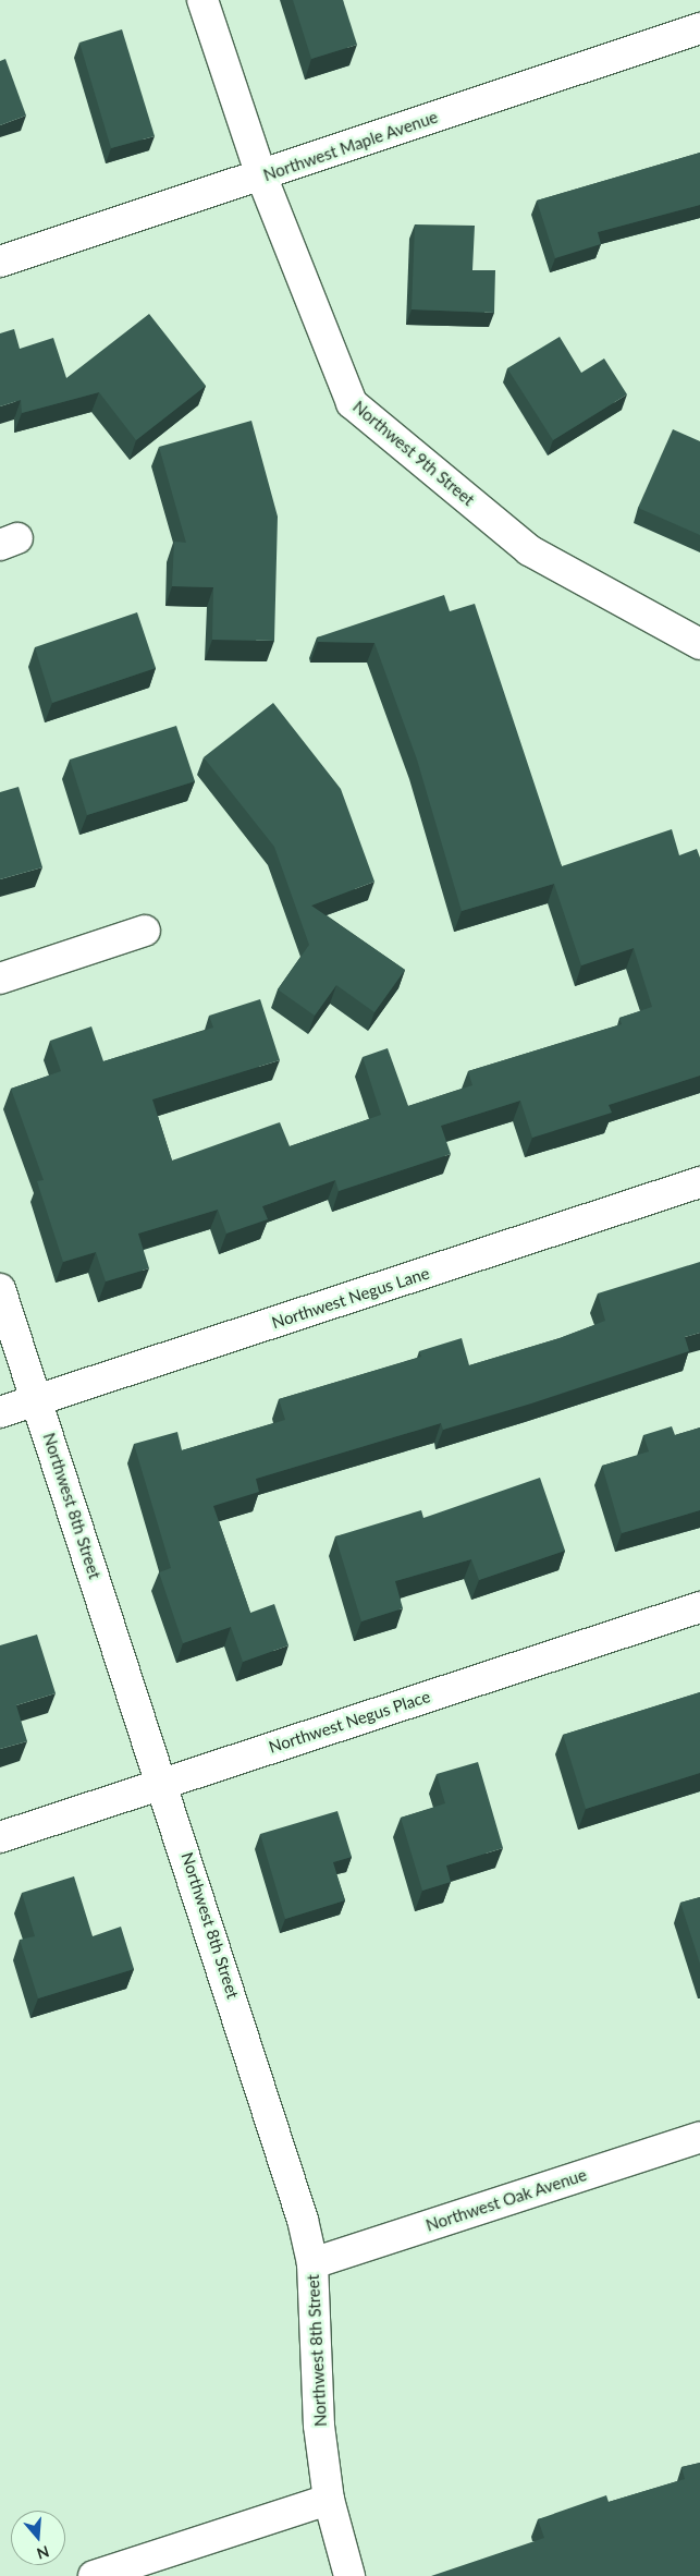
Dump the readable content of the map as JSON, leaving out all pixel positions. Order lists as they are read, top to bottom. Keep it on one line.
{"streets":{"street":["Northwest Maple Avenue","Northwest 9th Street","Northwest Negus Lane","Northwest 8th Street","Northwest Negus Place","Northwest Oak Avenue"]},"crossings":[["Northwest Maple Avenue","Northwest 9th Street"],["Northwest Negus Lane","Northwest 8th Street"],["Northwest 8th Street","Northwest Negus Place"],["Northwest 8th Street","Northwest Oak Avenue"]],"north":"bottom"}
